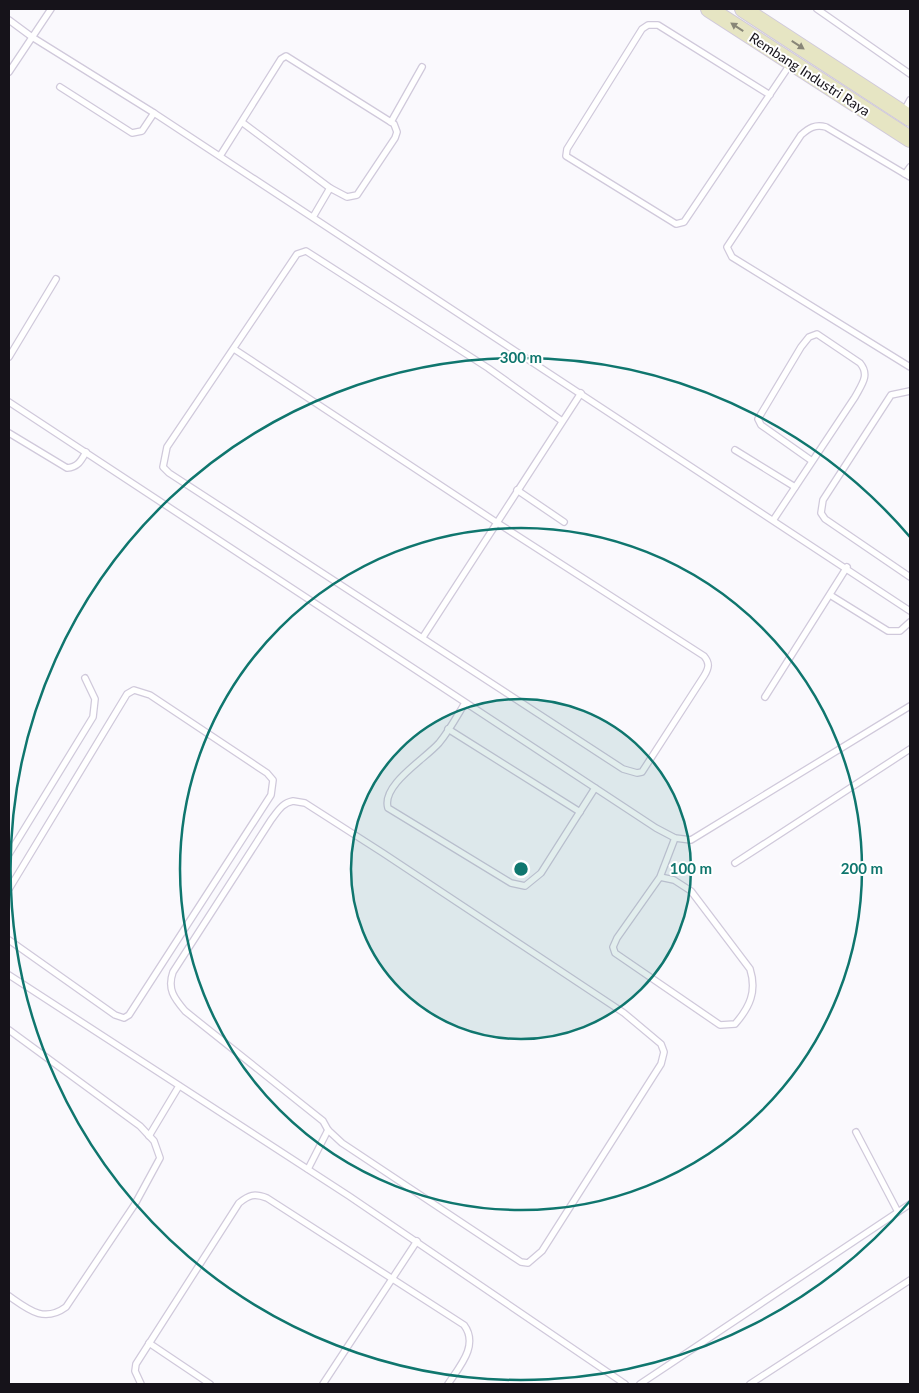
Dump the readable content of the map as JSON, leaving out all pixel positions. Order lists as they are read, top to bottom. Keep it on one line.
{"streets":{"street":["Rembang Industri Raya"]},"rings":["300 m","100 m","200 m"]}
